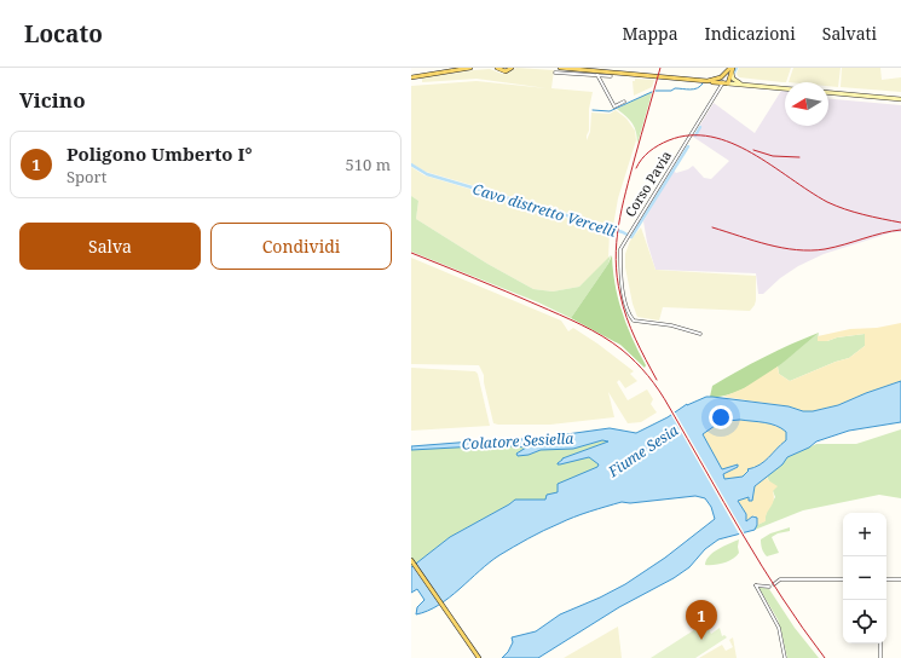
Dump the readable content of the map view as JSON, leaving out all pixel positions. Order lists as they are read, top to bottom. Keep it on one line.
{"streets":{"street":["Corso Pavia"]},"water":["Cavo distretto Vercelli","Colatore Sesiella","Fiume Sesia"],"north":"left","page":{"header":"Locato","nav":["Mappa","Indicazioni","Salvati"],"heading":"Vicino","list":[{"mark":"1","name":"Poligono Umberto I°","note":"Sport","value":"510 m"}],"buttons":["Salva","Condividi"],"map_buttons":["+","−"],"pins":"1"}}
